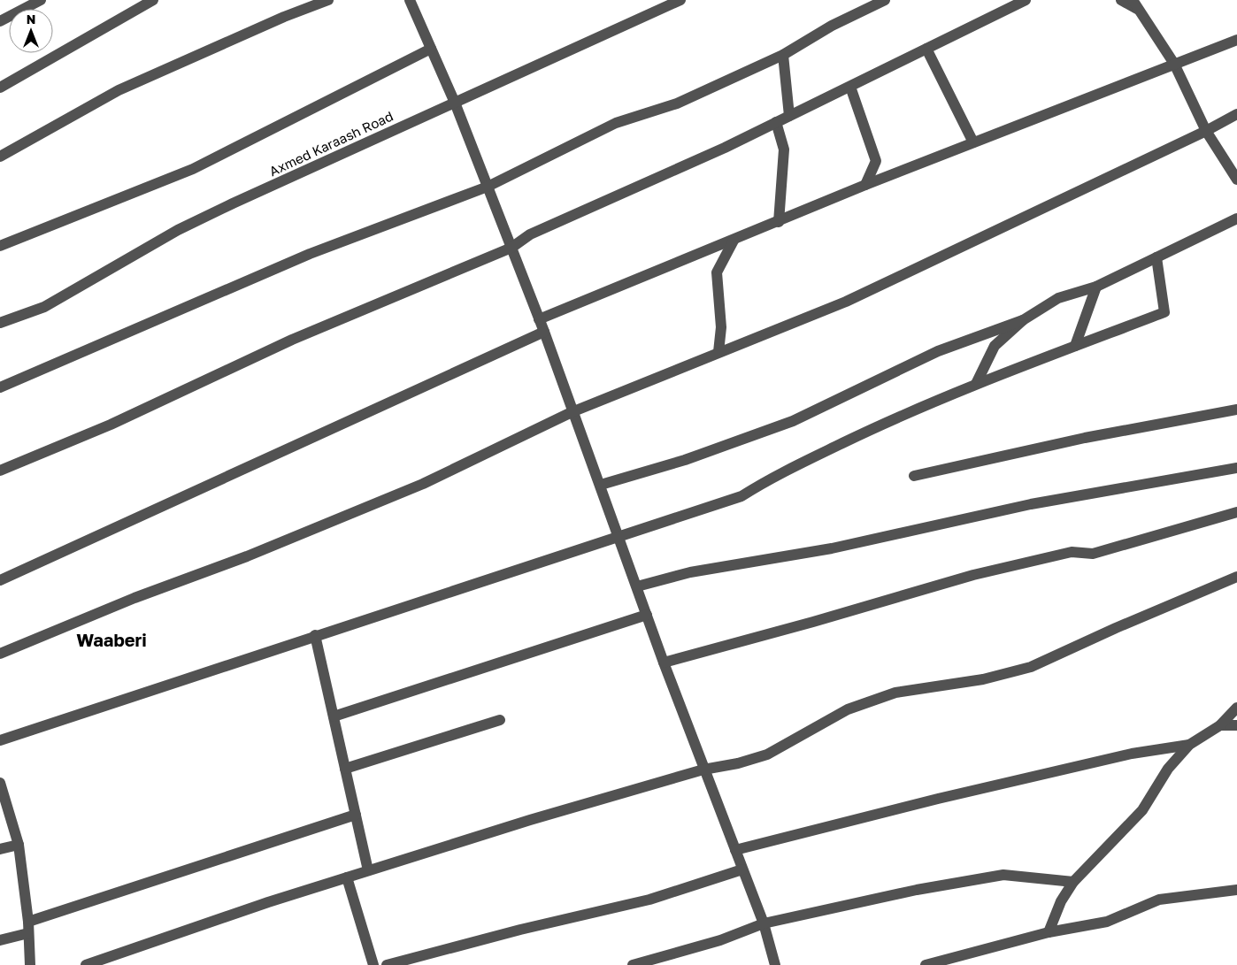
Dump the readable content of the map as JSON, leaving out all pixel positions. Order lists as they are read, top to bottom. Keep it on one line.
{"streets":{"street":["Axmed Karaash Road"]},"districts":["Waaberi"],"north":"top"}
